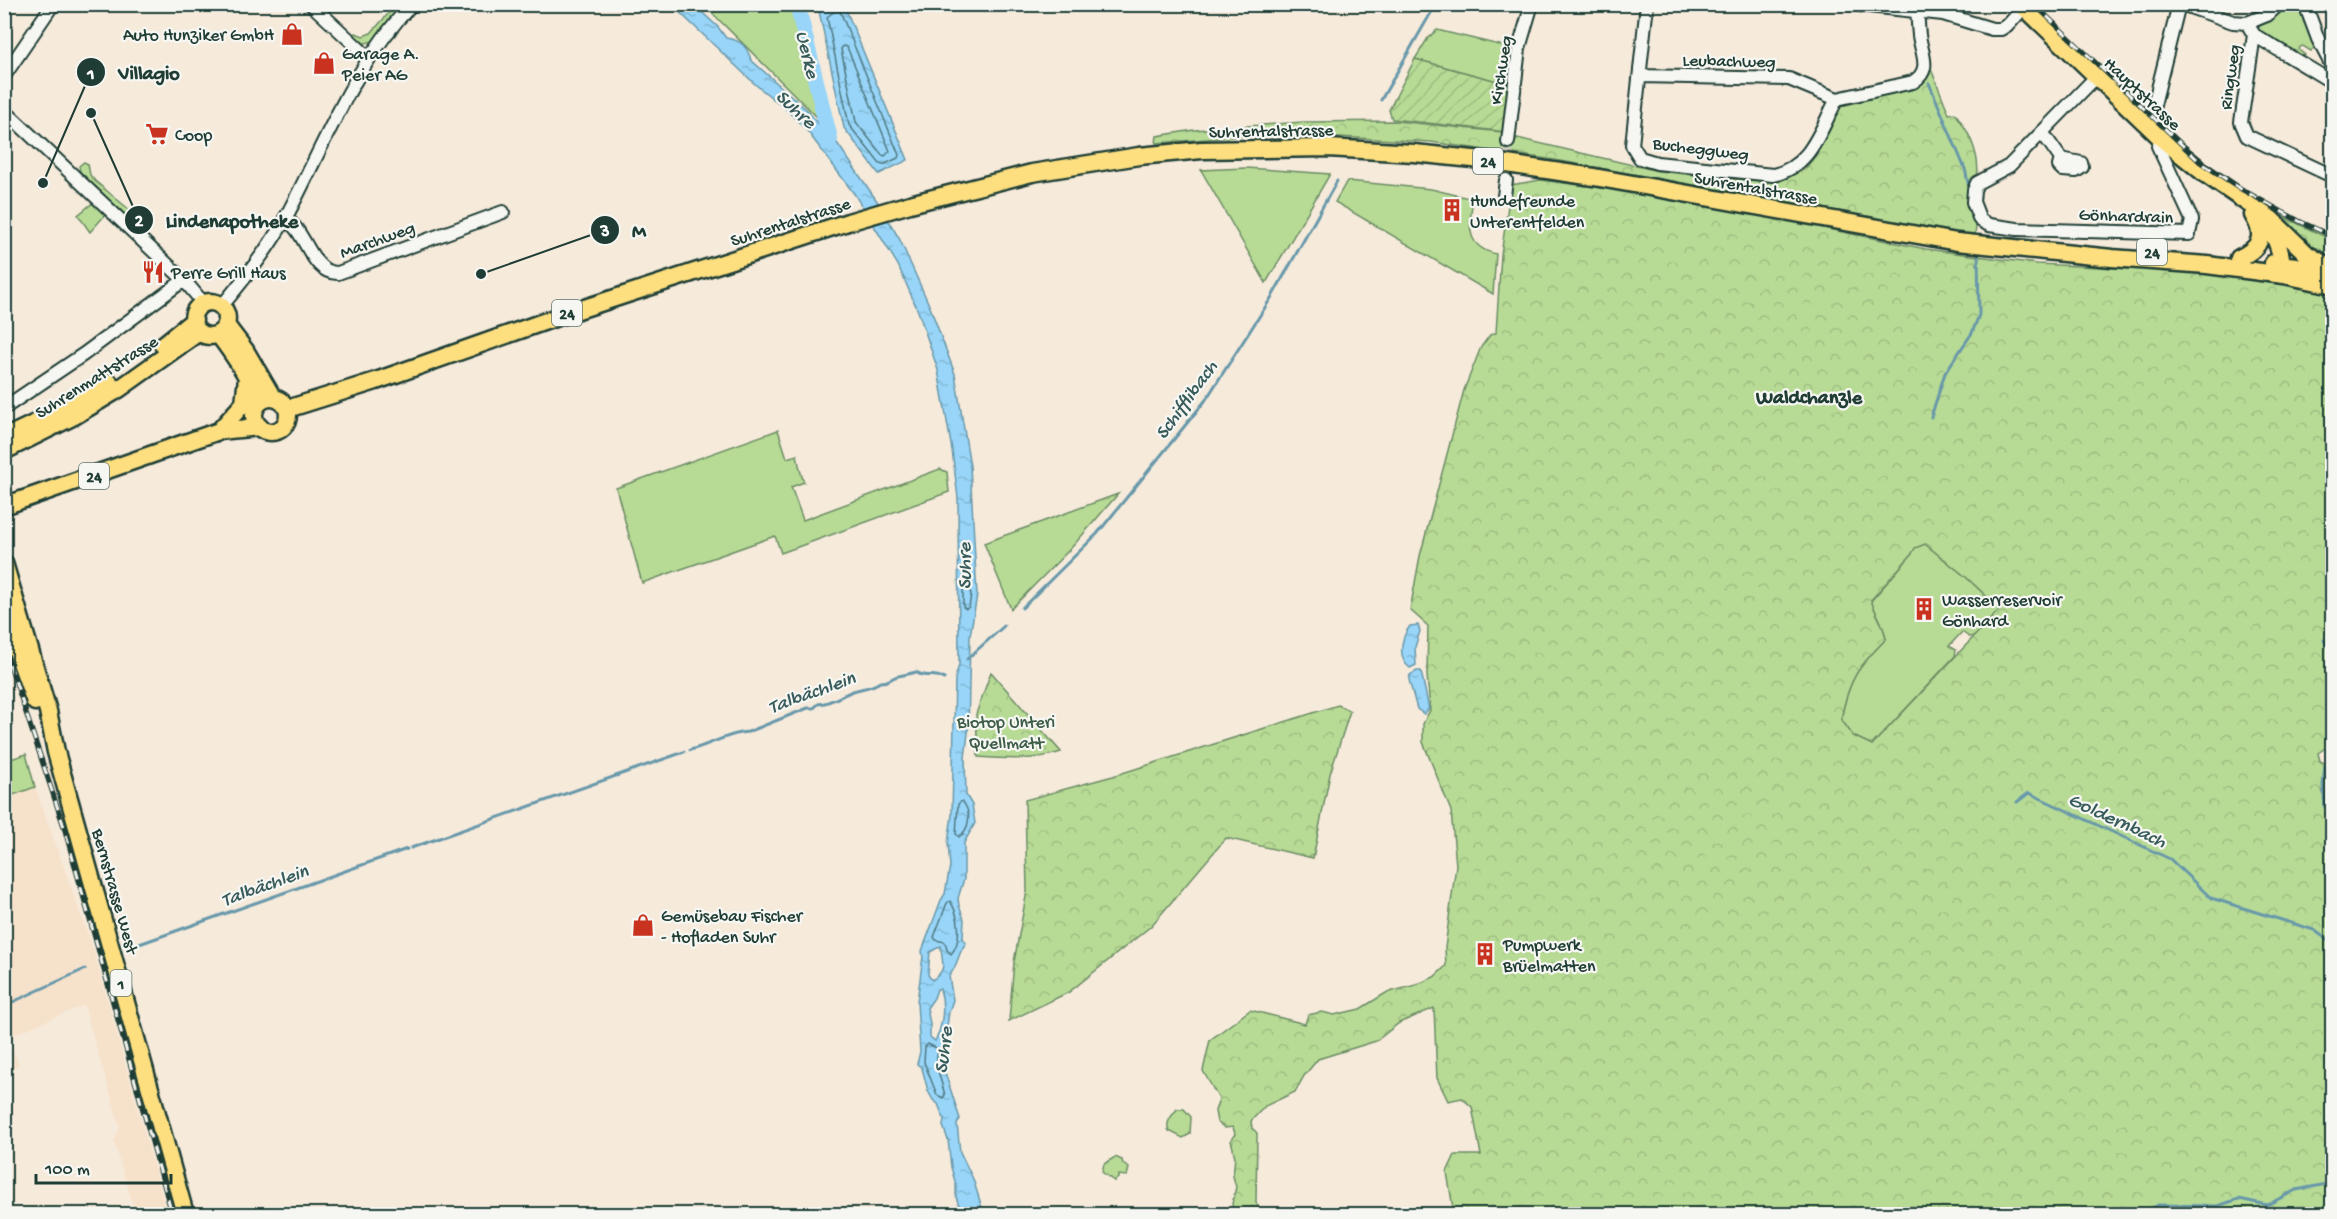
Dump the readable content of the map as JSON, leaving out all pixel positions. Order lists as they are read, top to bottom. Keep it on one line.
{"streets":{"main road":["Hauptstrasse","Suhrentalstrasse","24","Suhrenmattstrasse","Bernstrasse West","1"],"street":["Leubachweg","Kirchweg","Ringweg","Bucheggweg","Gönhardrain","Marchweg"]},"crossings":[["Leubachweg","Bucheggweg"],["Hauptstrasse","Gönhardrain"],["Suhrentalstrasse","24"]],"districts":["Waldchanzle"],"water":["Uerke","Suhre","Schifflibach","Talbächlein","Goldernbach"],"parks":["Biotop Unteri Quellmatt"],"places":{"shop":["Auto Hunziker GmbH","Garage A. Peier AG","Gemüsebau Fischer - Hofladen Suhr"],"other":["Lindenapotheke","Villagio","M"],"supermarket":["Coop"],"building":["Hundefreunde Unterentfelden","Wasserreservoir Gönhard","Pumpwerk Brüelmatten"],"restaurant":["Perre Grill Haus"]},"scale_bar":"100 m"}
